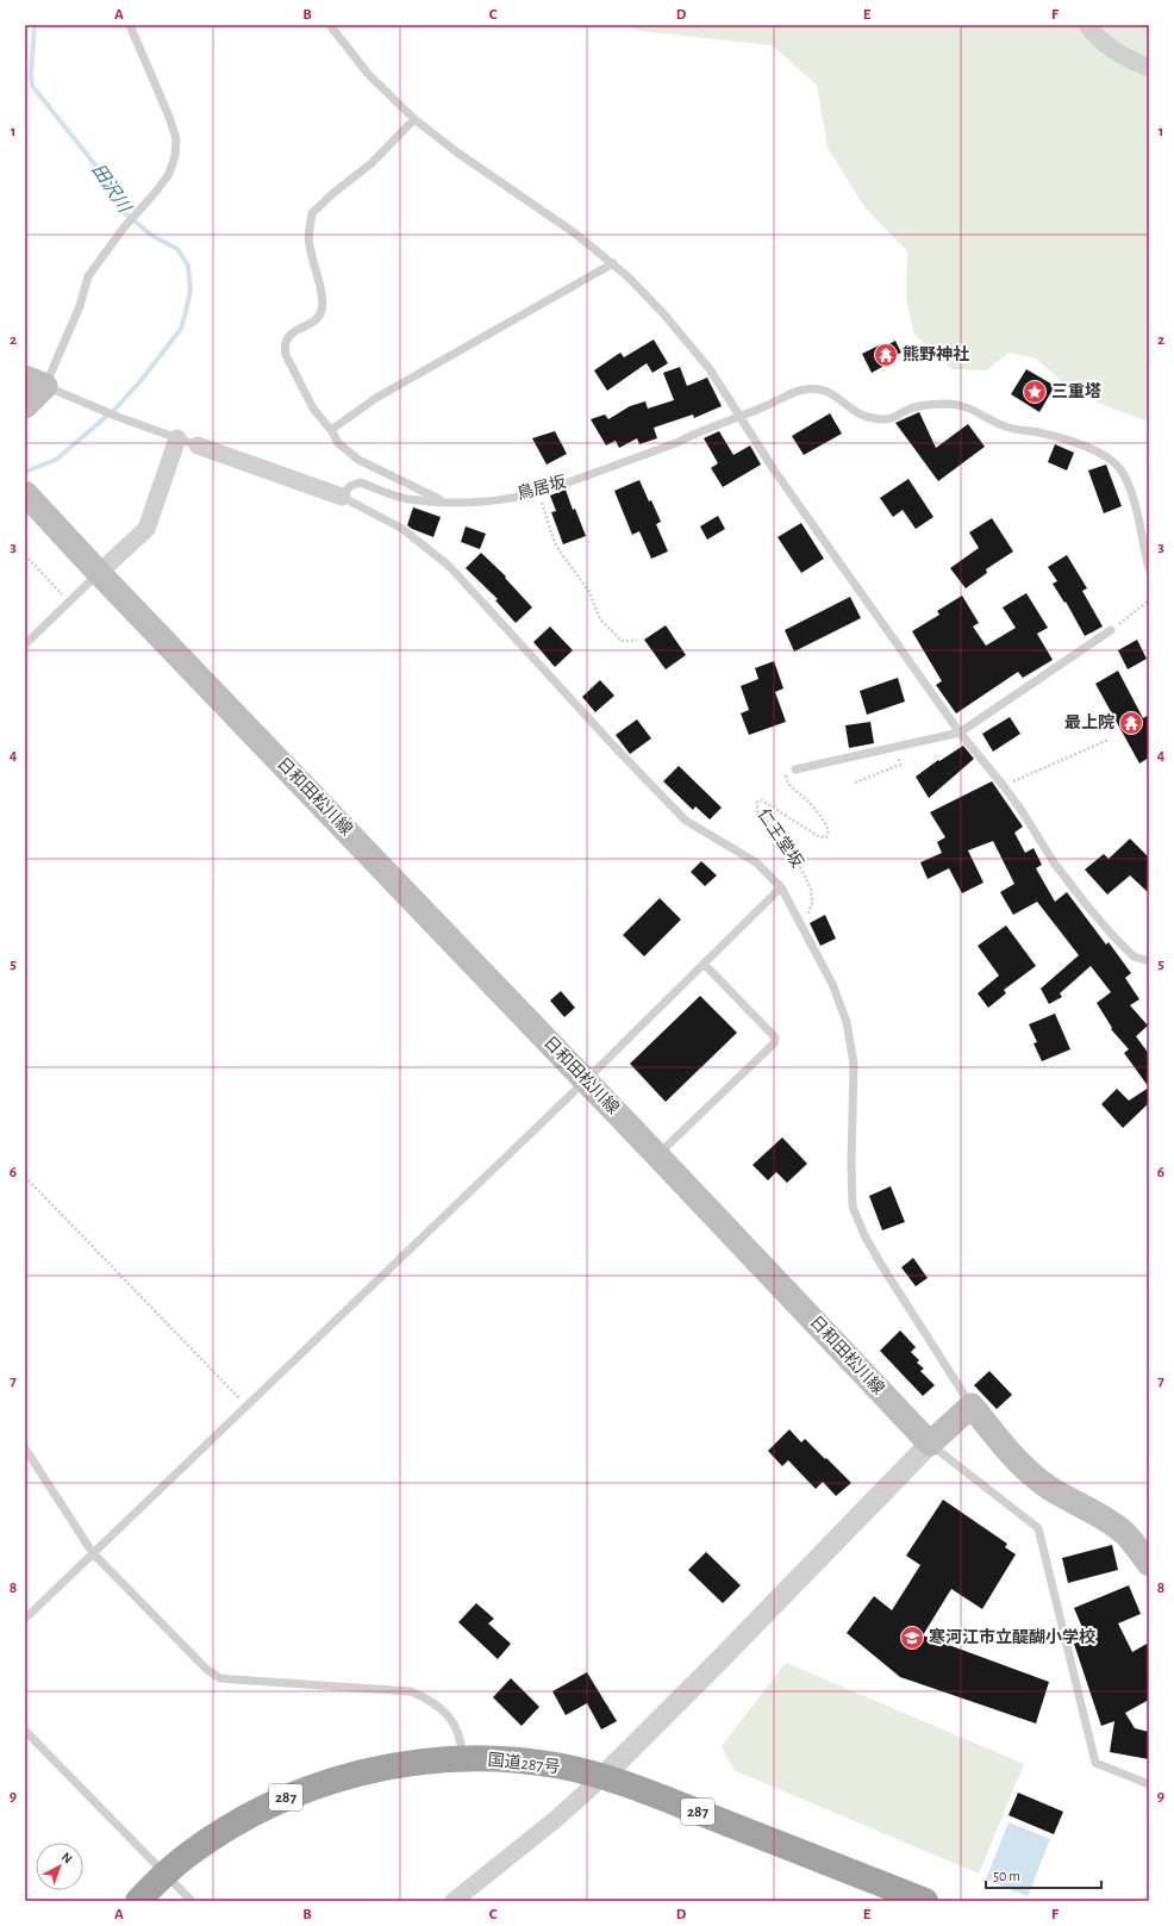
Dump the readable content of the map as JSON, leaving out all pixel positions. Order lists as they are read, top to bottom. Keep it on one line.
{"streets":{"highway":["国道287号","287"],"main road":["日和田松川線"],"lane":["鳥居坂"],"path":["仁王堂坂"]},"water":["田沢川"],"places":{"temple":["熊野神社","最上院"],"place":["三重塔"],"school or university":["寒河江市立醍醐小学校"]},"scale_bar":"50 m","north":"top right","grid":{"columns":["A","B","C","D","E","F"],"rows":["1","2","3","4","5","6","7","8","9"]}}
